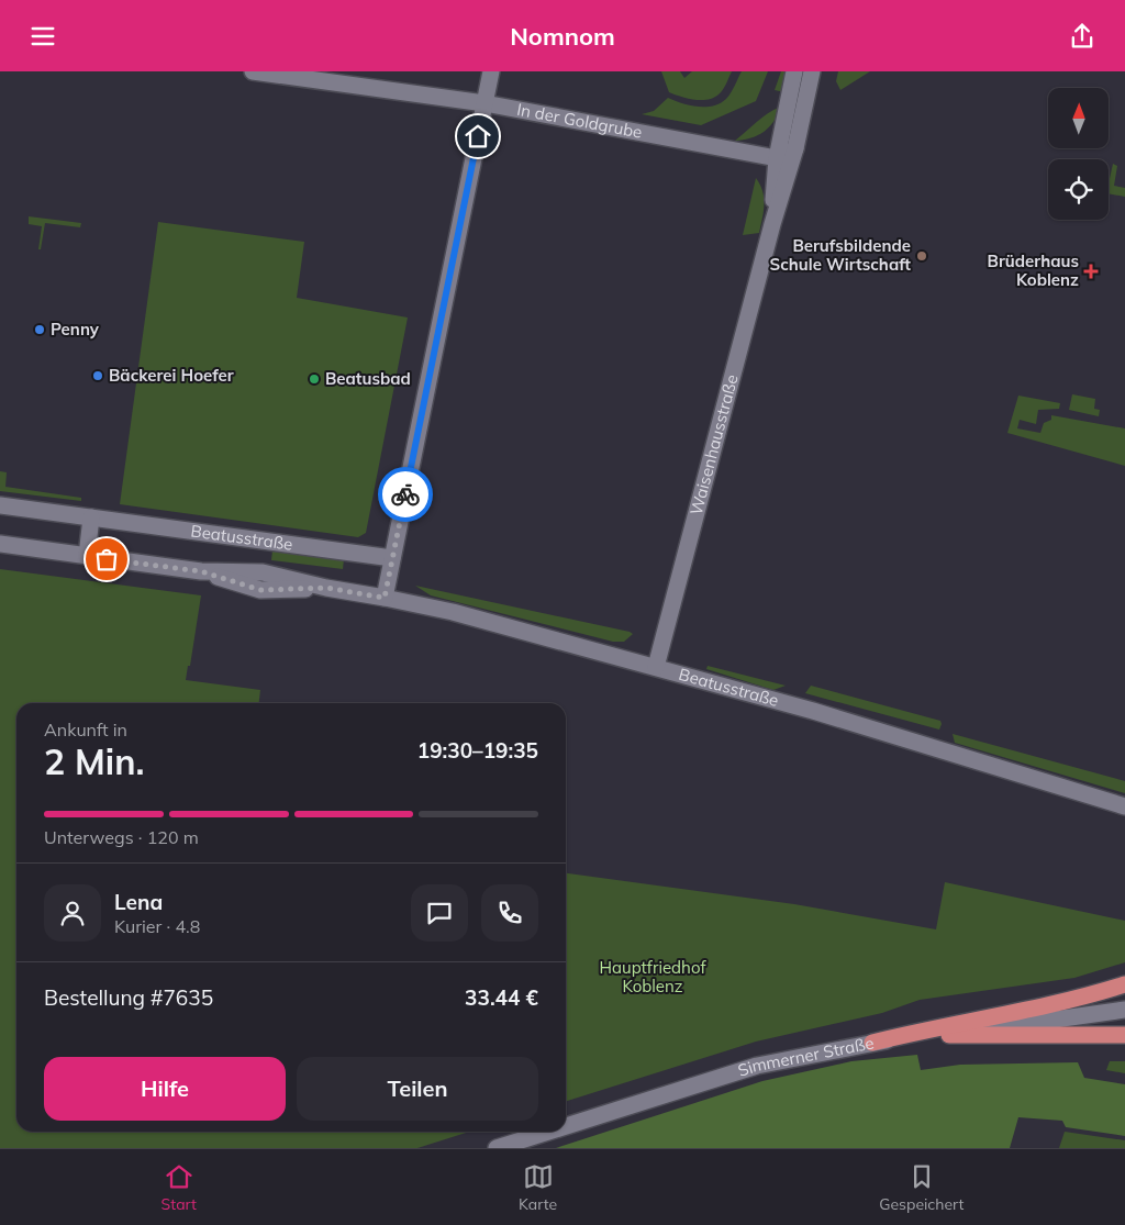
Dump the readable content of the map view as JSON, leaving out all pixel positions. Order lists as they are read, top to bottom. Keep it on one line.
{"streets":{"street":["In der Goldgrube","Waisenhausstraße","Beatusstraße","Simmerner Straße"]},"crossings":[["In der Goldgrube","Waisenhausstraße"],["Waisenhausstraße","Beatusstraße"]],"parks":["Hauptfriedhof Koblenz"],"places":{"other":["Berufsbildende Schule Wirtschaft","Penny","Bäckerei Hoefer","Beatusbad"],"health":["Brüderhaus Koblenz"]},"north":"top","page":{"header":"Nomnom","heading":["2 Min.","Ankunft in","19:30–19:35"],"panel":["Lena","Kurier · 4.8","Bestellung #7635","33.44 €"],"bar":"Unterwegs · 120 m","buttons":["Hilfe","Teilen"],"tabs":["Start","Karte","Gespeichert"]}}
